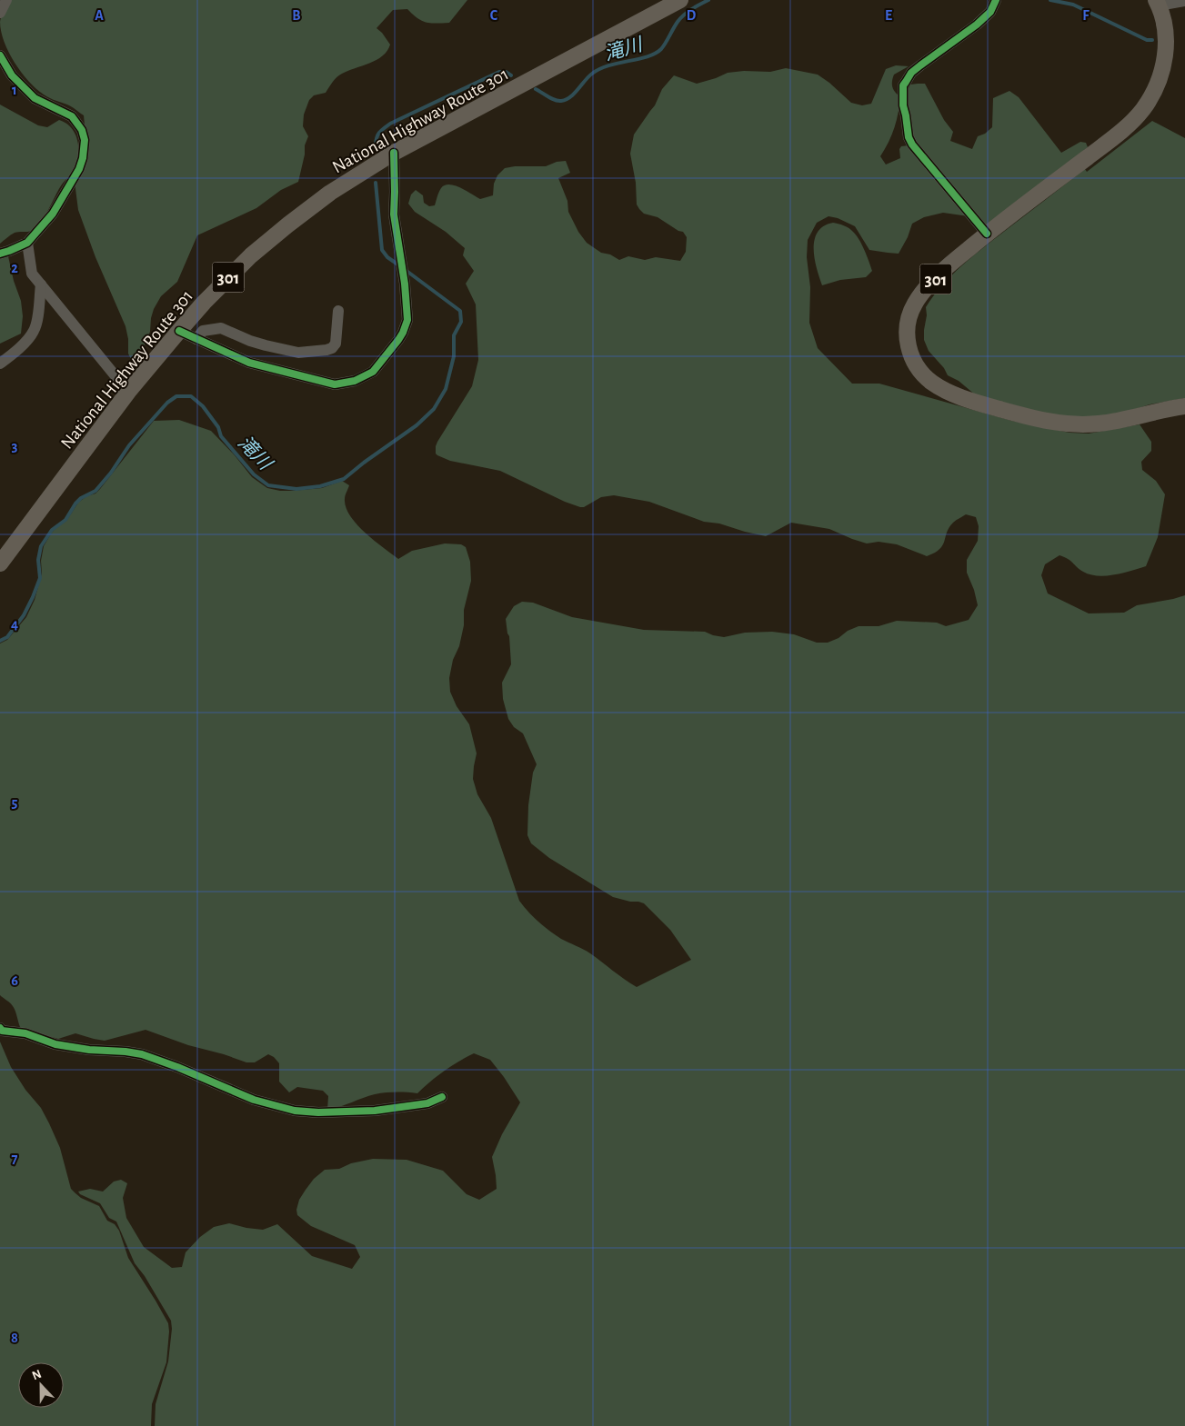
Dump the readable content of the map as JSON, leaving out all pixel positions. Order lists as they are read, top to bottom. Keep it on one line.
{"streets":{"highway":["National Highway Route 301","301"]},"water":["滝川"],"north":"top","grid":{"columns":["A","B","C","D","E","F"],"rows":["1","2","3","4","5","6","7","8"]}}
